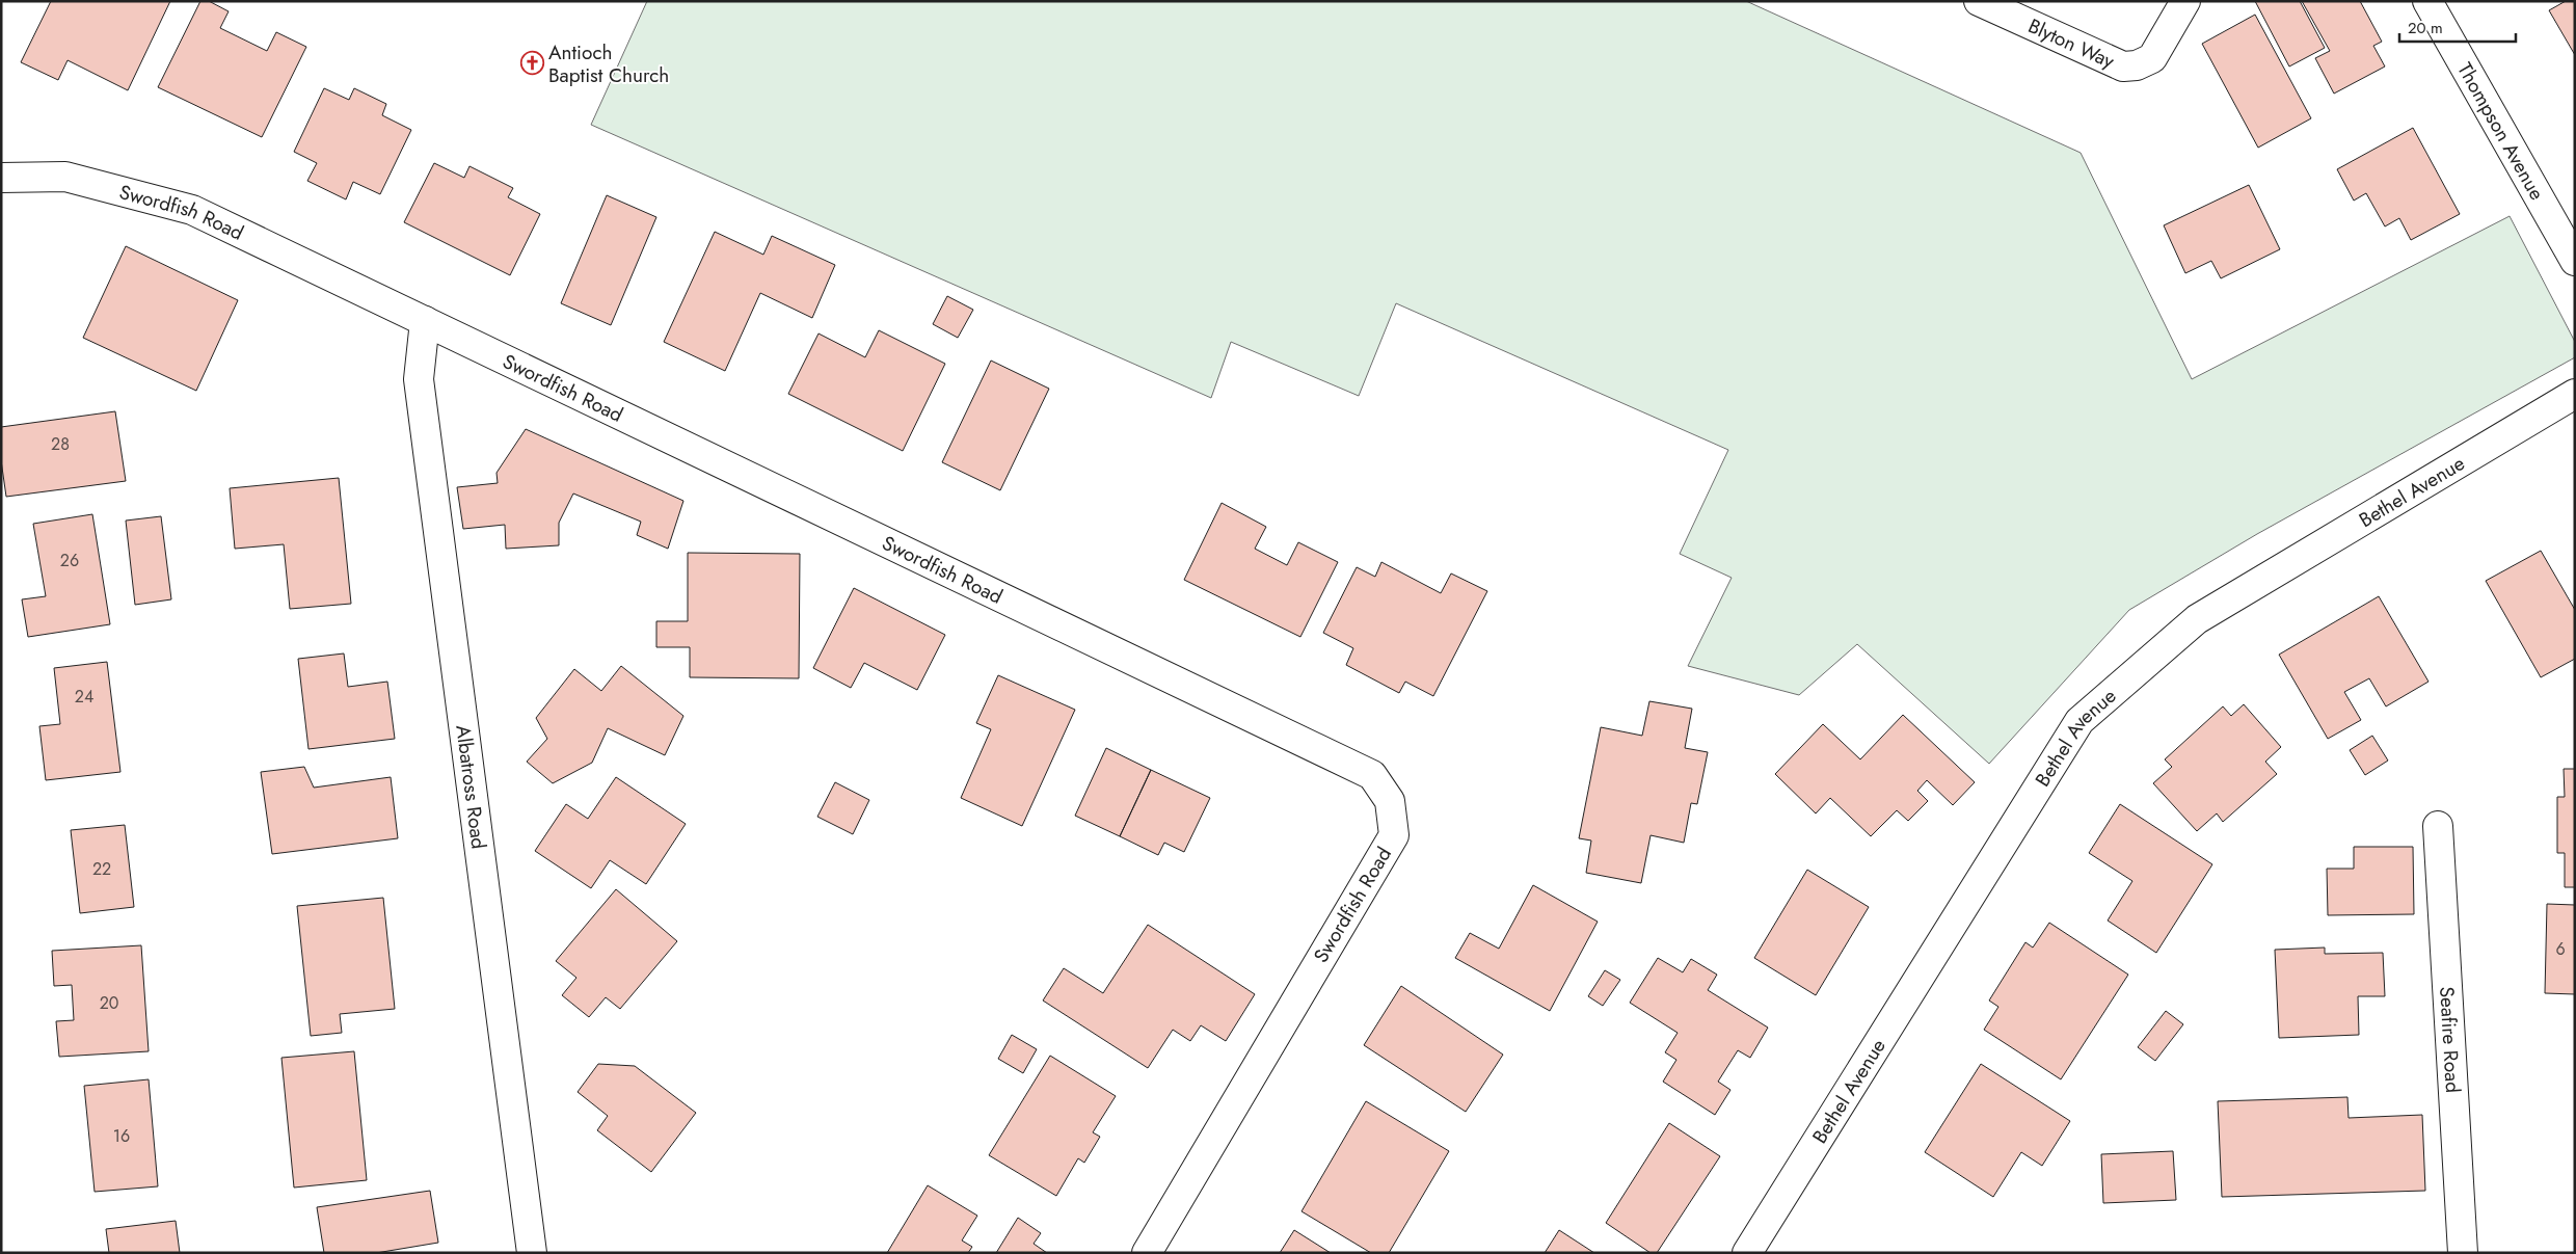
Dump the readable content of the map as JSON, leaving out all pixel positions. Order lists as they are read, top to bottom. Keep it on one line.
{"streets":{"street":["Blyton Way","Thompson Avenue","Swordfish Road","Bethel Avenue","Albatross Road","Seafire Road"]},"crossings":[["Swordfish Road","Albatross Road"]],"places":{"church":["Antioch Baptist Church"]},"house_numbers":["28","26","24","22","6","20","16"],"scale_bar":"20 m"}
